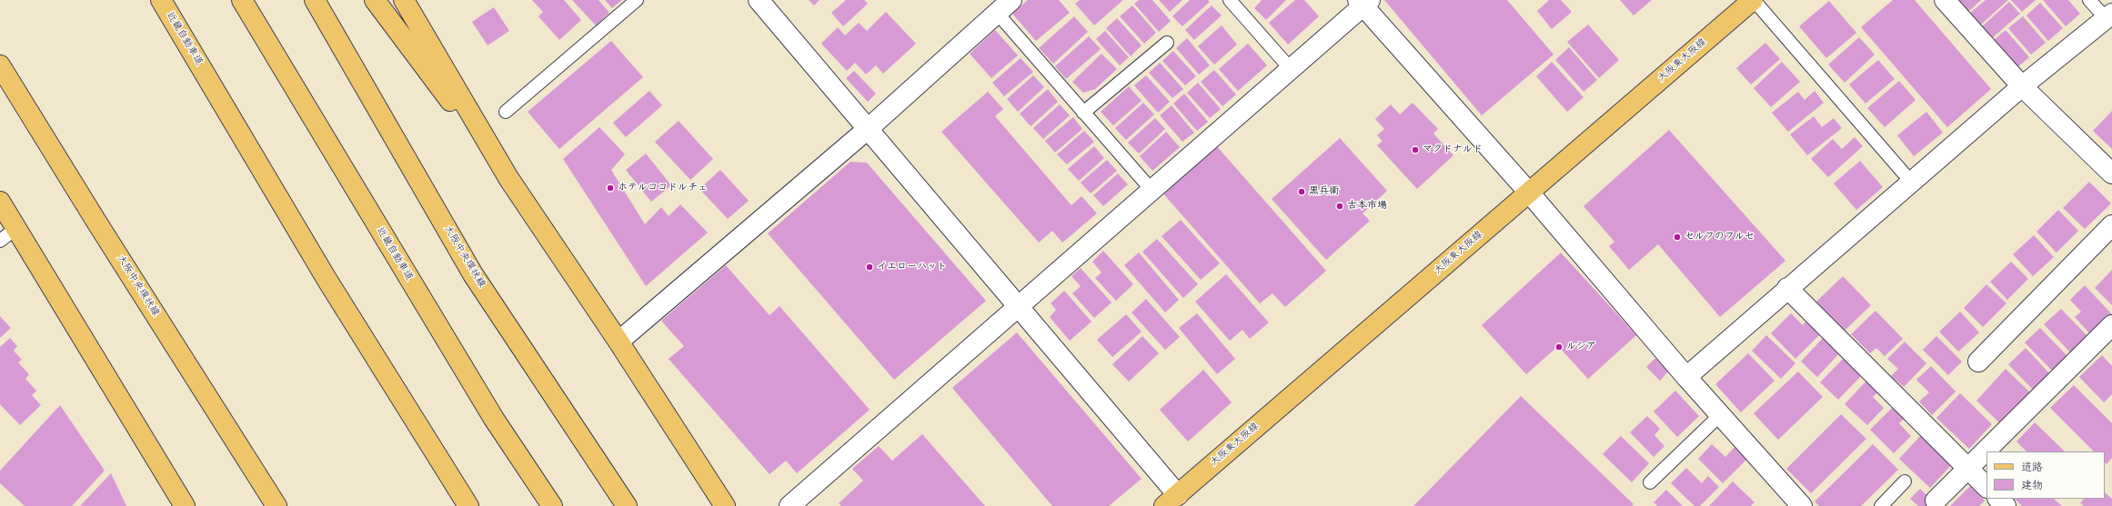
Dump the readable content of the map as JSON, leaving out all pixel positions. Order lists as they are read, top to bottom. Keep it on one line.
{"streets":{"main road":["近畿自動車道","大阪東大阪線","大阪中央環状線"]},"places":["マクドナルド","ホテルココドルチェ","黒兵衛","古本市場","セルフのフルセ","イエローハット","ルシア"],"legend":["道路","建物"]}
